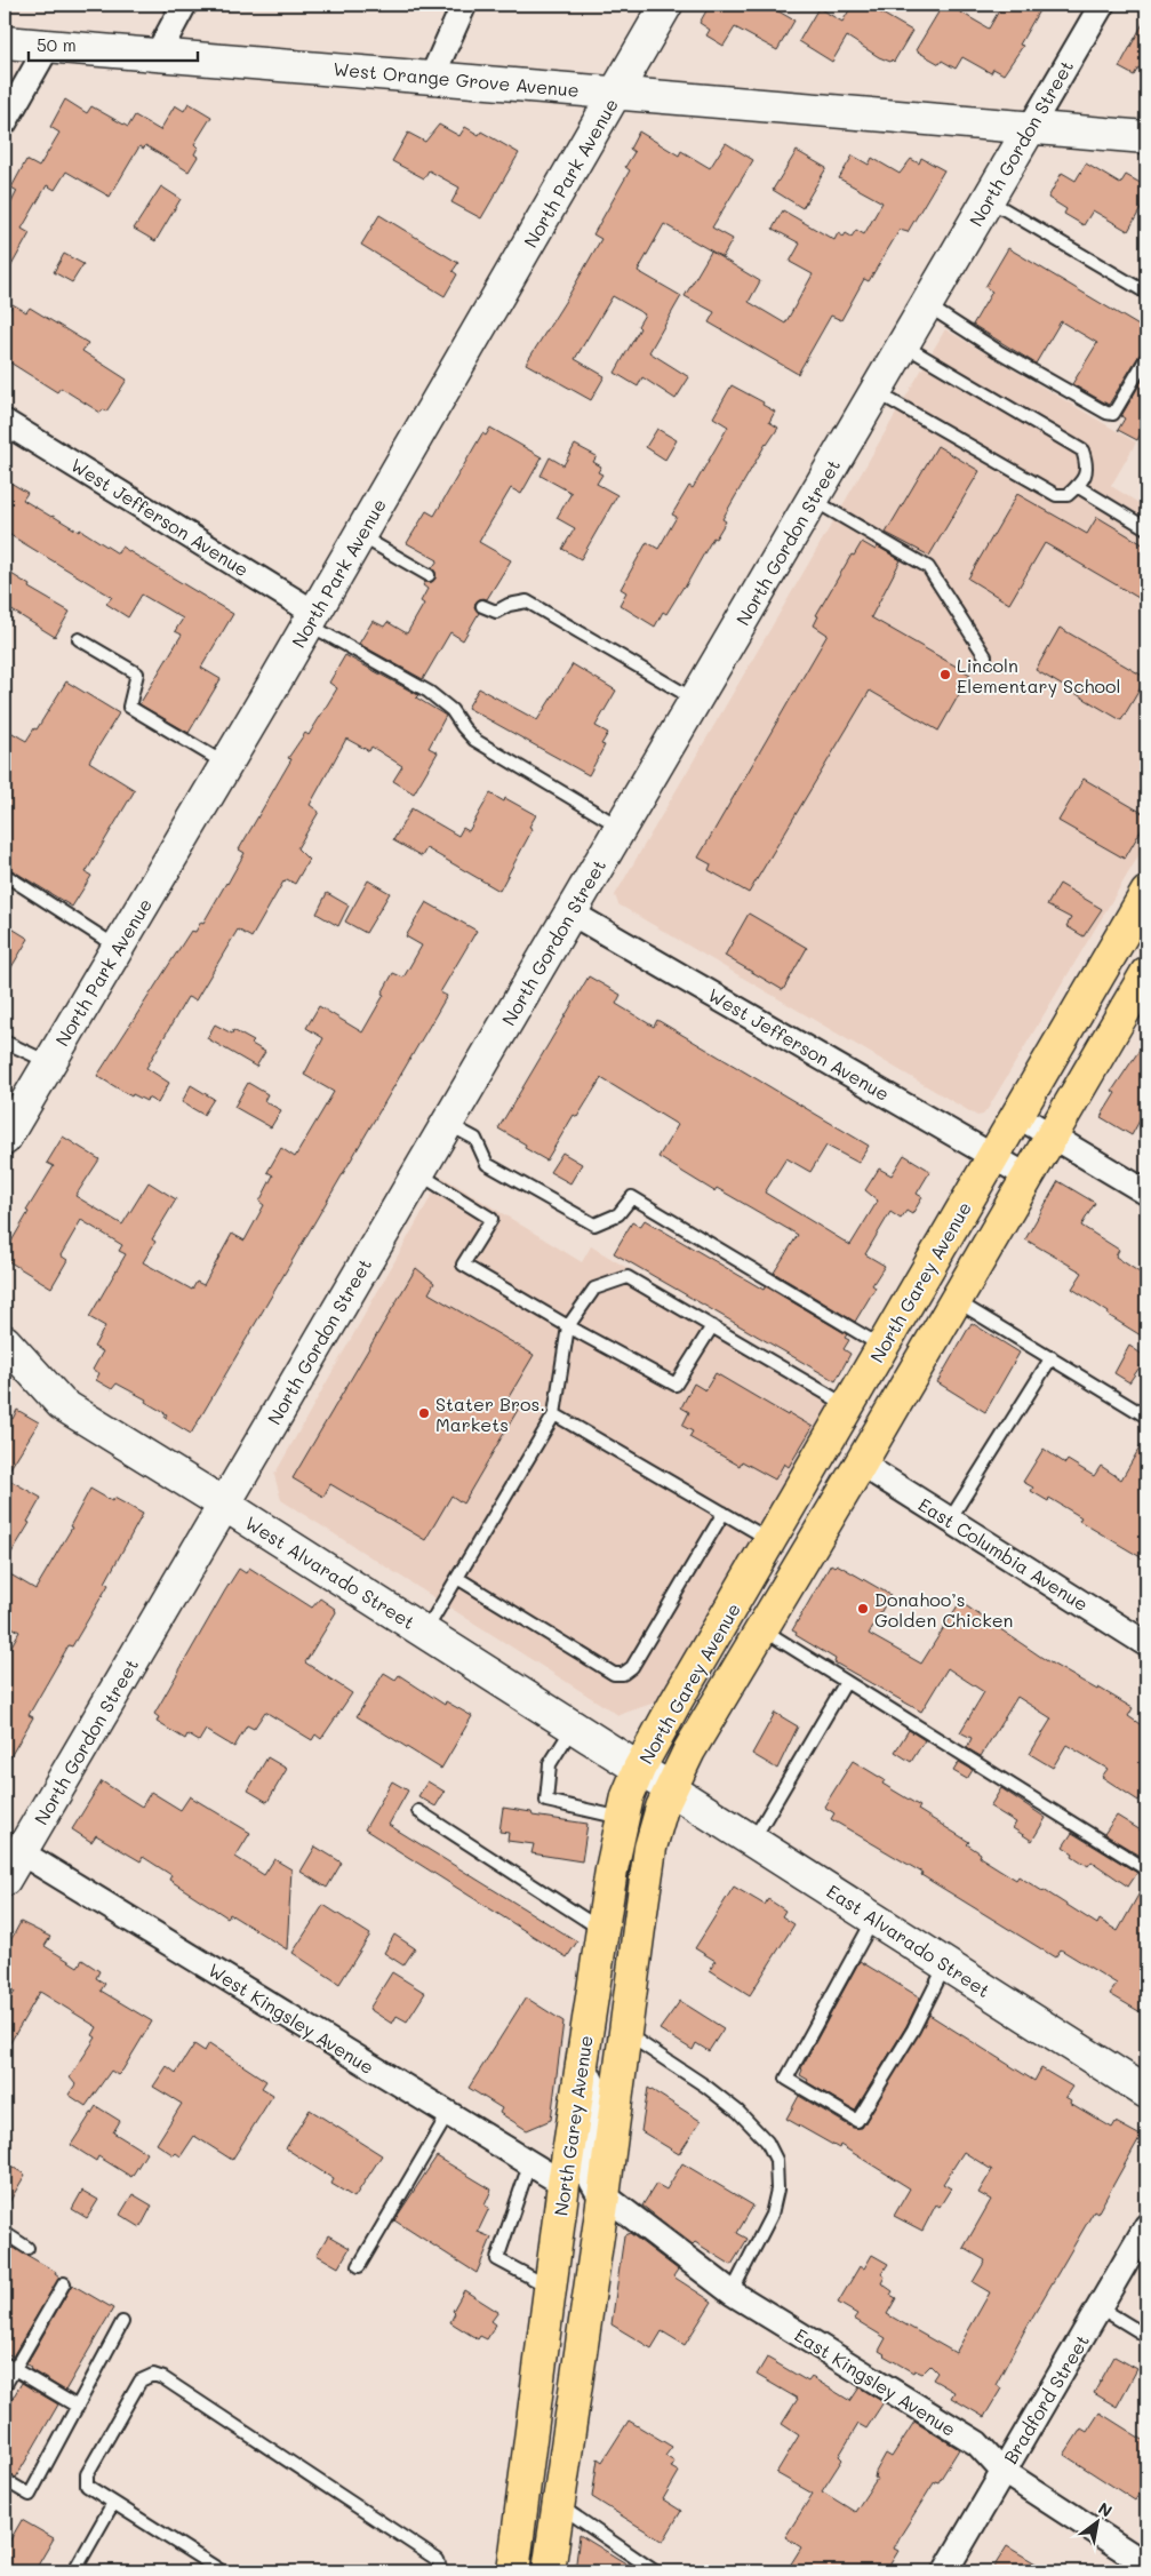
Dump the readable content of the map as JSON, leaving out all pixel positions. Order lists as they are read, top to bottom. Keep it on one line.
{"streets":{"main road":["North Garey Avenue"],"street":["West Orange Grove Avenue","North Gordon Street","North Park Avenue","West Jefferson Avenue","East Columbia Avenue","West Alvarado Street","East Alvarado Street","West Kingsley Avenue","East Kingsley Avenue","Bradford Street"]},"crossings":[["West Orange Grove Avenue","North Gordon Street"],["West Orange Grove Avenue","North Park Avenue"],["North Gordon Street","West Jefferson Avenue"],["North Gordon Street","West Alvarado Street"],["North Gordon Street","West Kingsley Avenue"],["North Park Avenue","West Jefferson Avenue"],["West Jefferson Avenue","North Garey Avenue"],["North Garey Avenue","East Columbia Avenue"],["North Garey Avenue","West Alvarado Street"],["North Garey Avenue","East Alvarado Street"],["North Garey Avenue","West Kingsley Avenue"],["North Garey Avenue","East Kingsley Avenue"],["West Alvarado Street","East Alvarado Street"],["East Kingsley Avenue","Bradford Street"]],"places":["Lincoln Elementary School","Stater Bros. Markets","Donahoo’s Golden Chicken"],"scale_bar":"50 m","north":"top right"}
